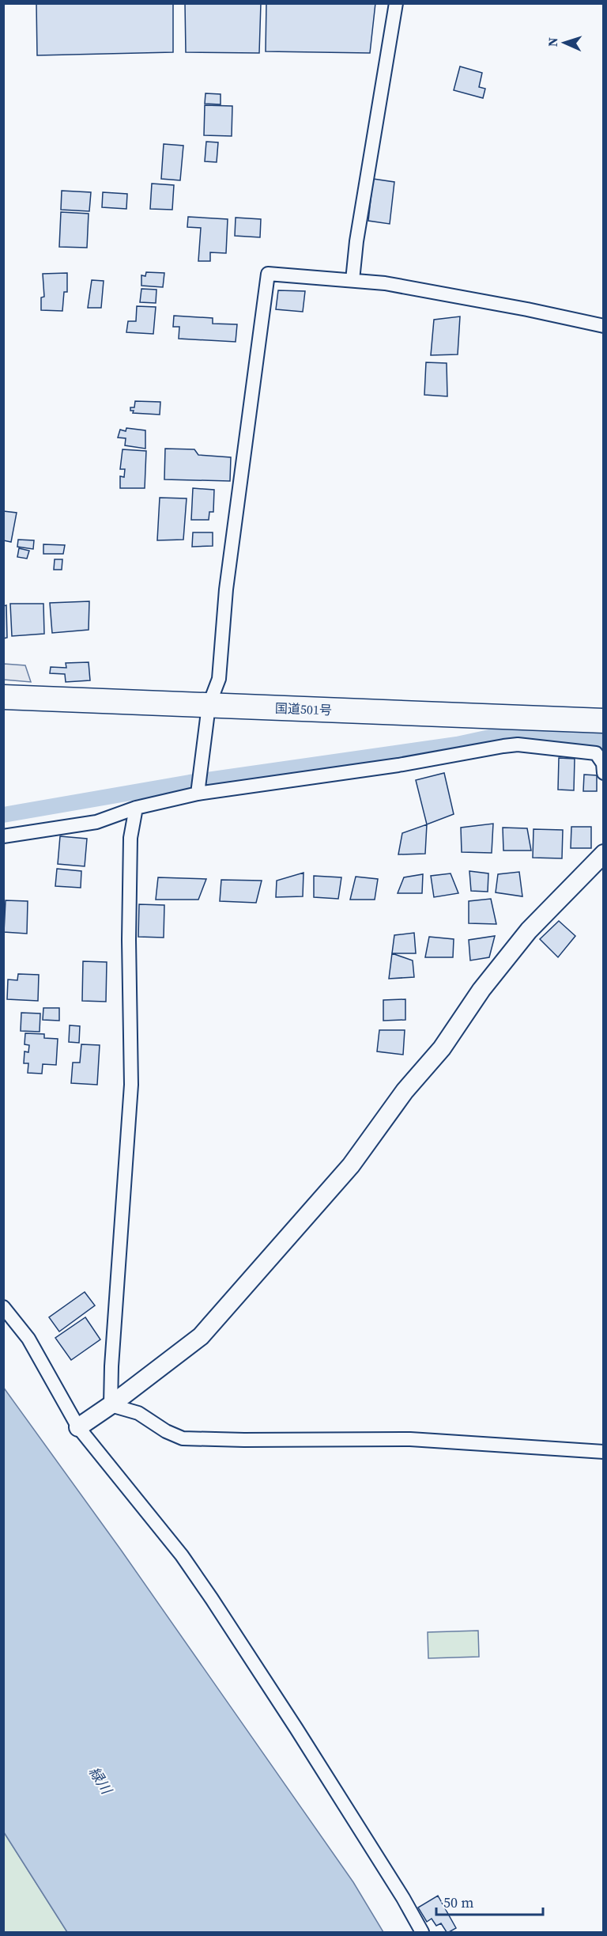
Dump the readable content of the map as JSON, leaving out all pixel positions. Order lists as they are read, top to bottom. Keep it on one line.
{"streets":{"highway":["国道501号"]},"water":["緑川"],"scale_bar":"50 m","north":"left"}
